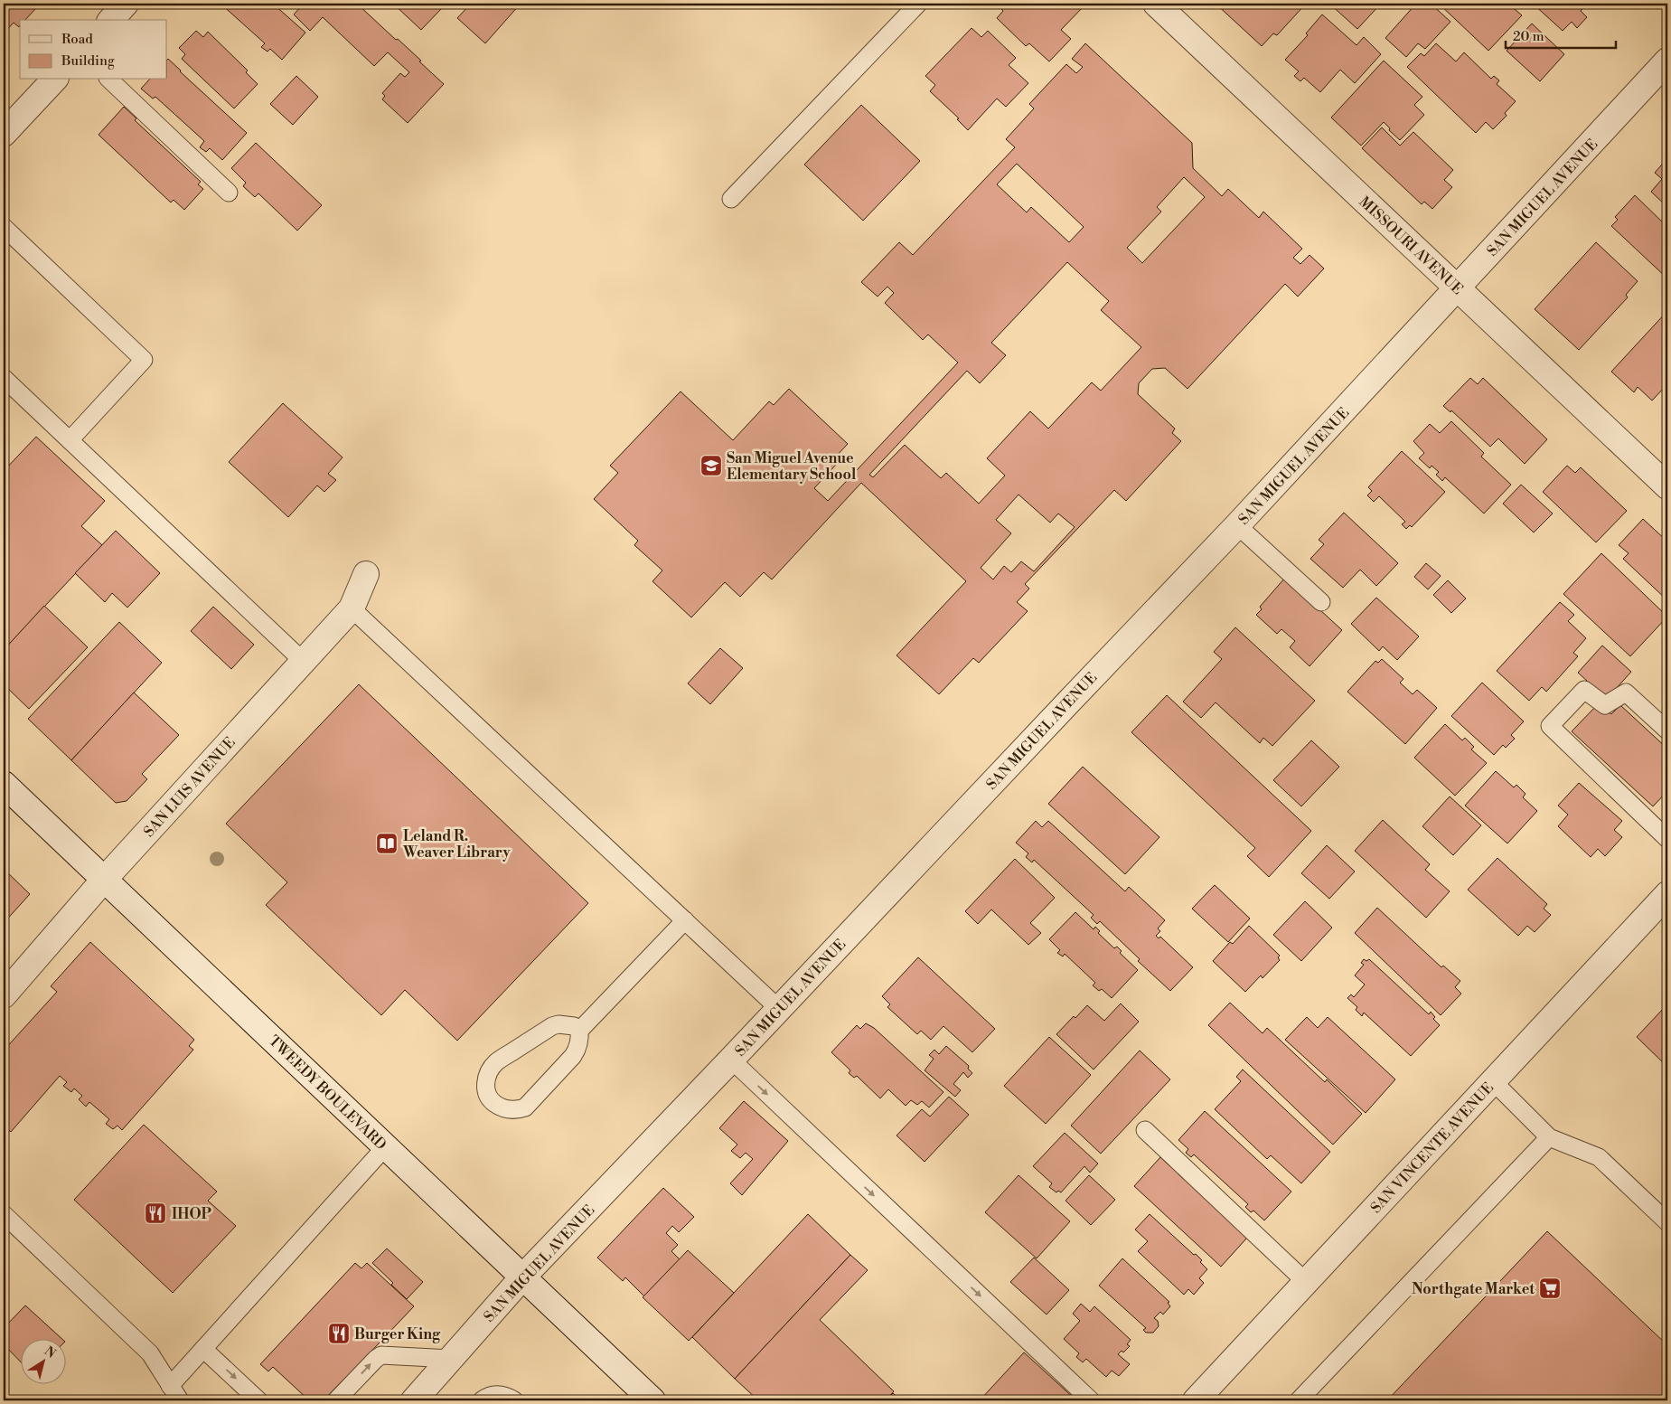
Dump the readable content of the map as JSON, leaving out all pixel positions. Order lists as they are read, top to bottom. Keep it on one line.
{"streets":{"street":["SAN MIGUEL AVENUE","MISSOURI AVENUE","SAN LUIS AVENUE","TWEEDY BOULEVARD","SAN VINCENTE AVENUE"]},"crossings":[["SAN MIGUEL AVENUE","MISSOURI AVENUE"],["SAN MIGUEL AVENUE","TWEEDY BOULEVARD"],["SAN LUIS AVENUE","TWEEDY BOULEVARD"]],"places":{"school or university":["San Miguel Avenue Elementary School"],"library":["Leland R. Weaver Library"],"restaurant":["IHOP","Burger King"],"supermarket":["Northgate Market"]},"legend":["Road","Building"],"scale_bar":"20 m","north":"top right"}
